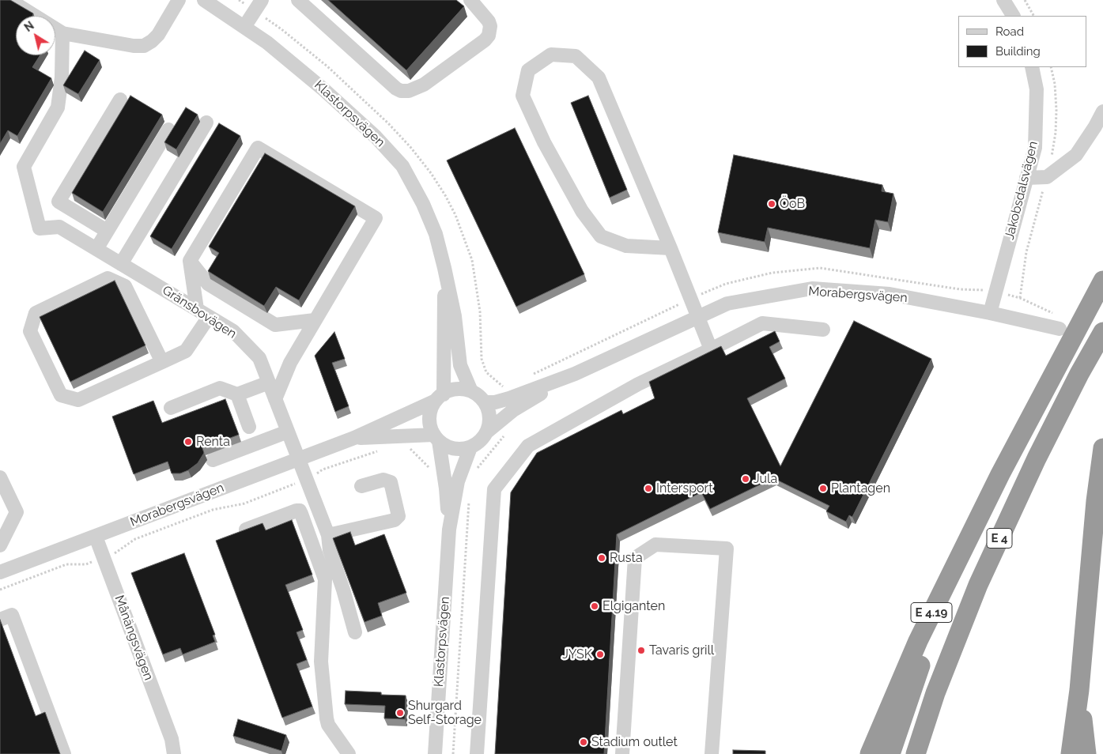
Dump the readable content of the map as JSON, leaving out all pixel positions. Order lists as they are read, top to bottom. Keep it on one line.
{"streets":{"highway":["E 4","E 4.19"],"street":["Klastorpsvägen","Jakobsdalsvägen","Morabergsvägen","Gränsbovägen","Månängsvägen"]},"crossings":[["Klastorpsvägen","Morabergsvägen"],["Jakobsdalsvägen","Morabergsvägen"],["Morabergsvägen","Gränsbovägen"],["Morabergsvägen","Månängsvägen"],["E 4","E 4.19"]],"places":["ÖoB","Renta","Jula","Intersport","Plantagen","Rusta","Elgiganten","Tavaris grill","JYSK","Shurgard Self-Storage","Stadium outlet"],"legend":["Road","Building"],"north":"top left"}
